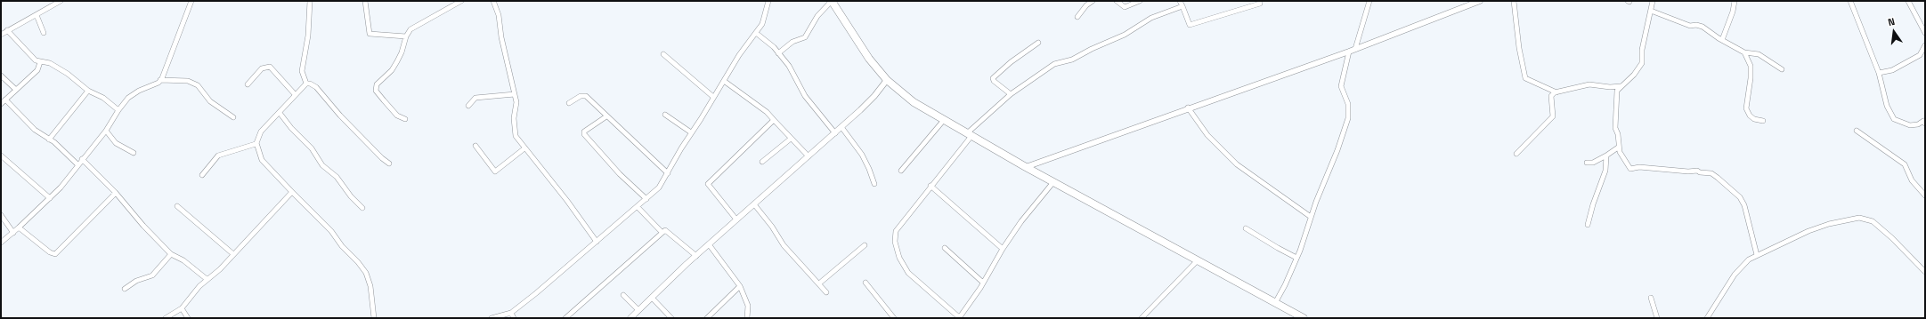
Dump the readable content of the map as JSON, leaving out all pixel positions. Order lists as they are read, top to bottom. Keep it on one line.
{"north":"top"}
